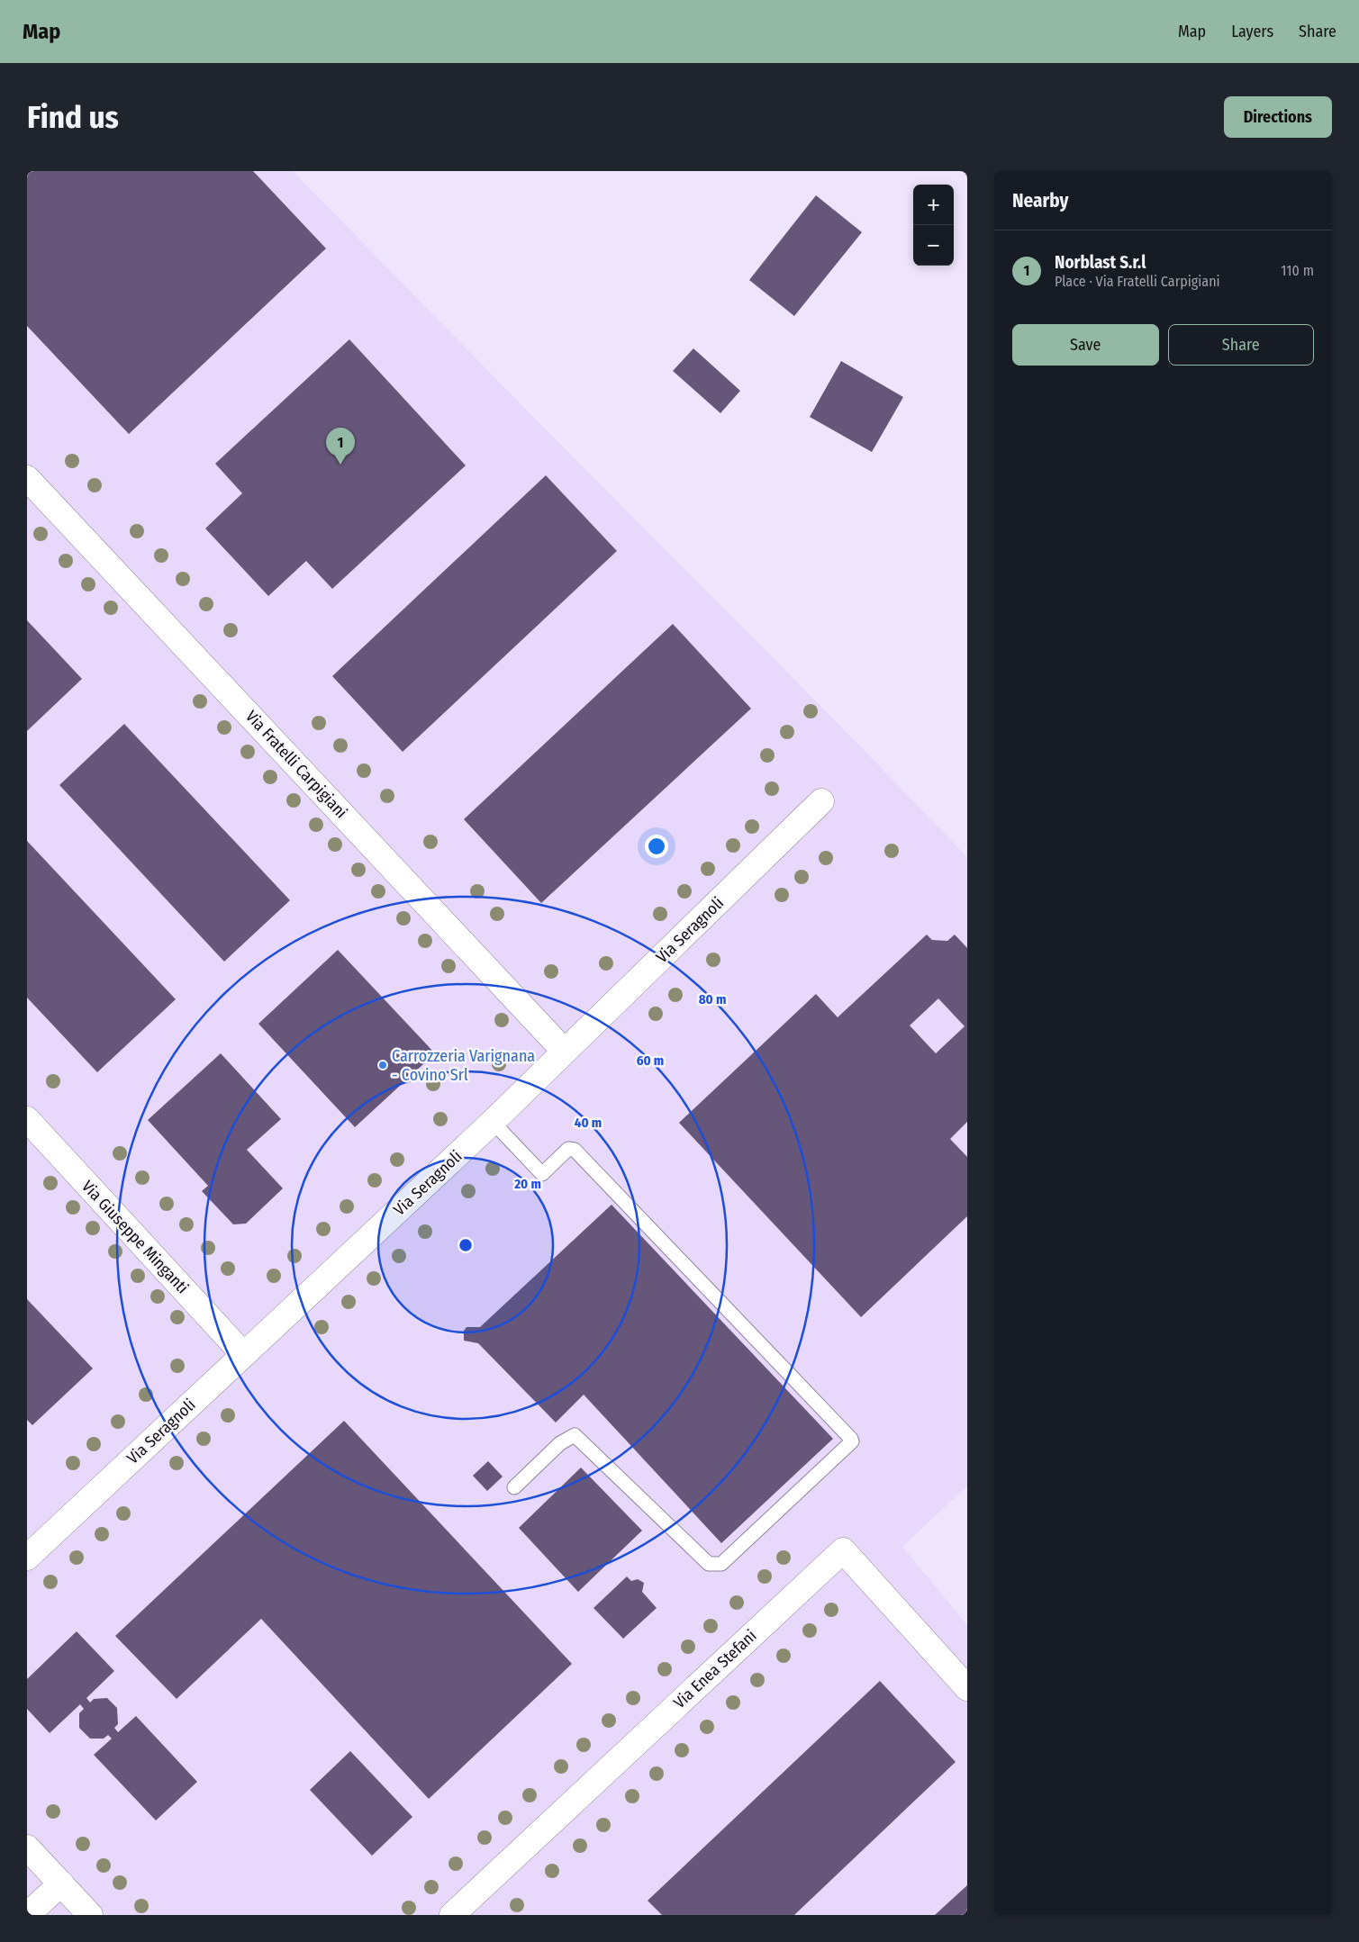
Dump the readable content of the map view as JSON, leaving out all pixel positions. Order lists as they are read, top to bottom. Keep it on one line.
{"streets":{"street":["Via Fratelli Carpigiani","Via Seragnoli","Via Giuseppe Minganti","Via Enea Stefani"]},"crossings":[["Via Fratelli Carpigiani","Via Seragnoli"],["Via Seragnoli","Via Giuseppe Minganti"]],"places":["Carrozzeria Varignana - Covino Srl"],"page":{"header":"Map","nav":["Map","Layers","Share"],"buttons":["Directions",["Save","Share"]],"title":"Find us","heading":"Nearby","map_buttons":["+","−"],"list":[{"mark":"1","name":"Norblast S.r.l","note":"Place · Via Fratelli Carpigiani","value":"110 m"}],"pins":"1"},"rings":["80 m","60 m","40 m","20 m"]}
